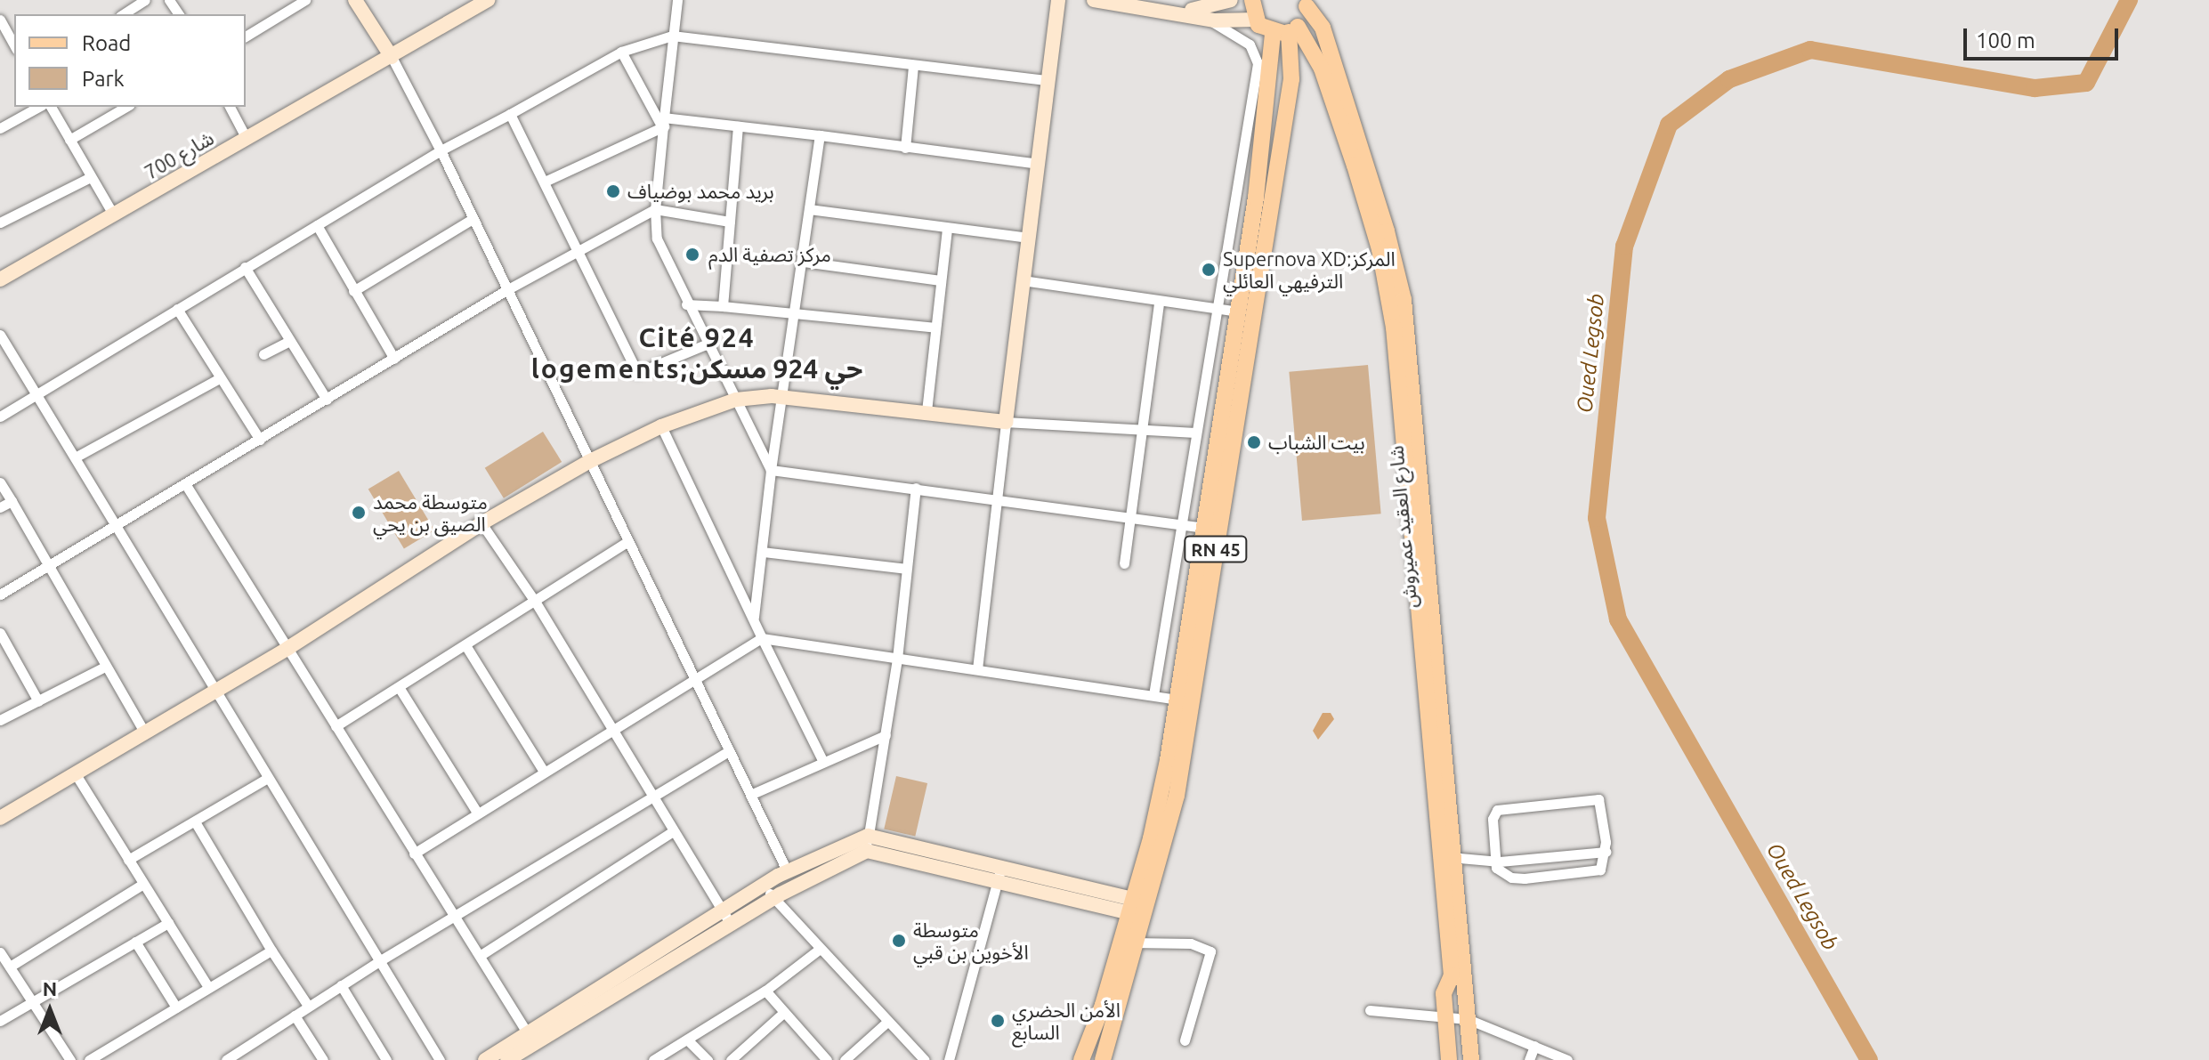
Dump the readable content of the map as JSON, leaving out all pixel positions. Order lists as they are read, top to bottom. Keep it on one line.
{"streets":{"main road":["شارع 700","شارع العقيد عميروش","RN 45"]},"crossings":[["شارع العقيد عميروش","RN 45"]],"districts":["Cité 924 logements;حي 924 مسكن"],"water":["Oued Legsob"],"places":["بريد محمد بوضياف","مركز تصفية الدم","Supernova XD;المركز الترفيهي العائلي","بيت الشباب","متوسطة محمد الصيق بن يحي","متوسطة الأخوين بن قبي","الأمن الحضري السابع"],"legend":["Road","Park"],"scale_bar":"100 m","north":"top"}
